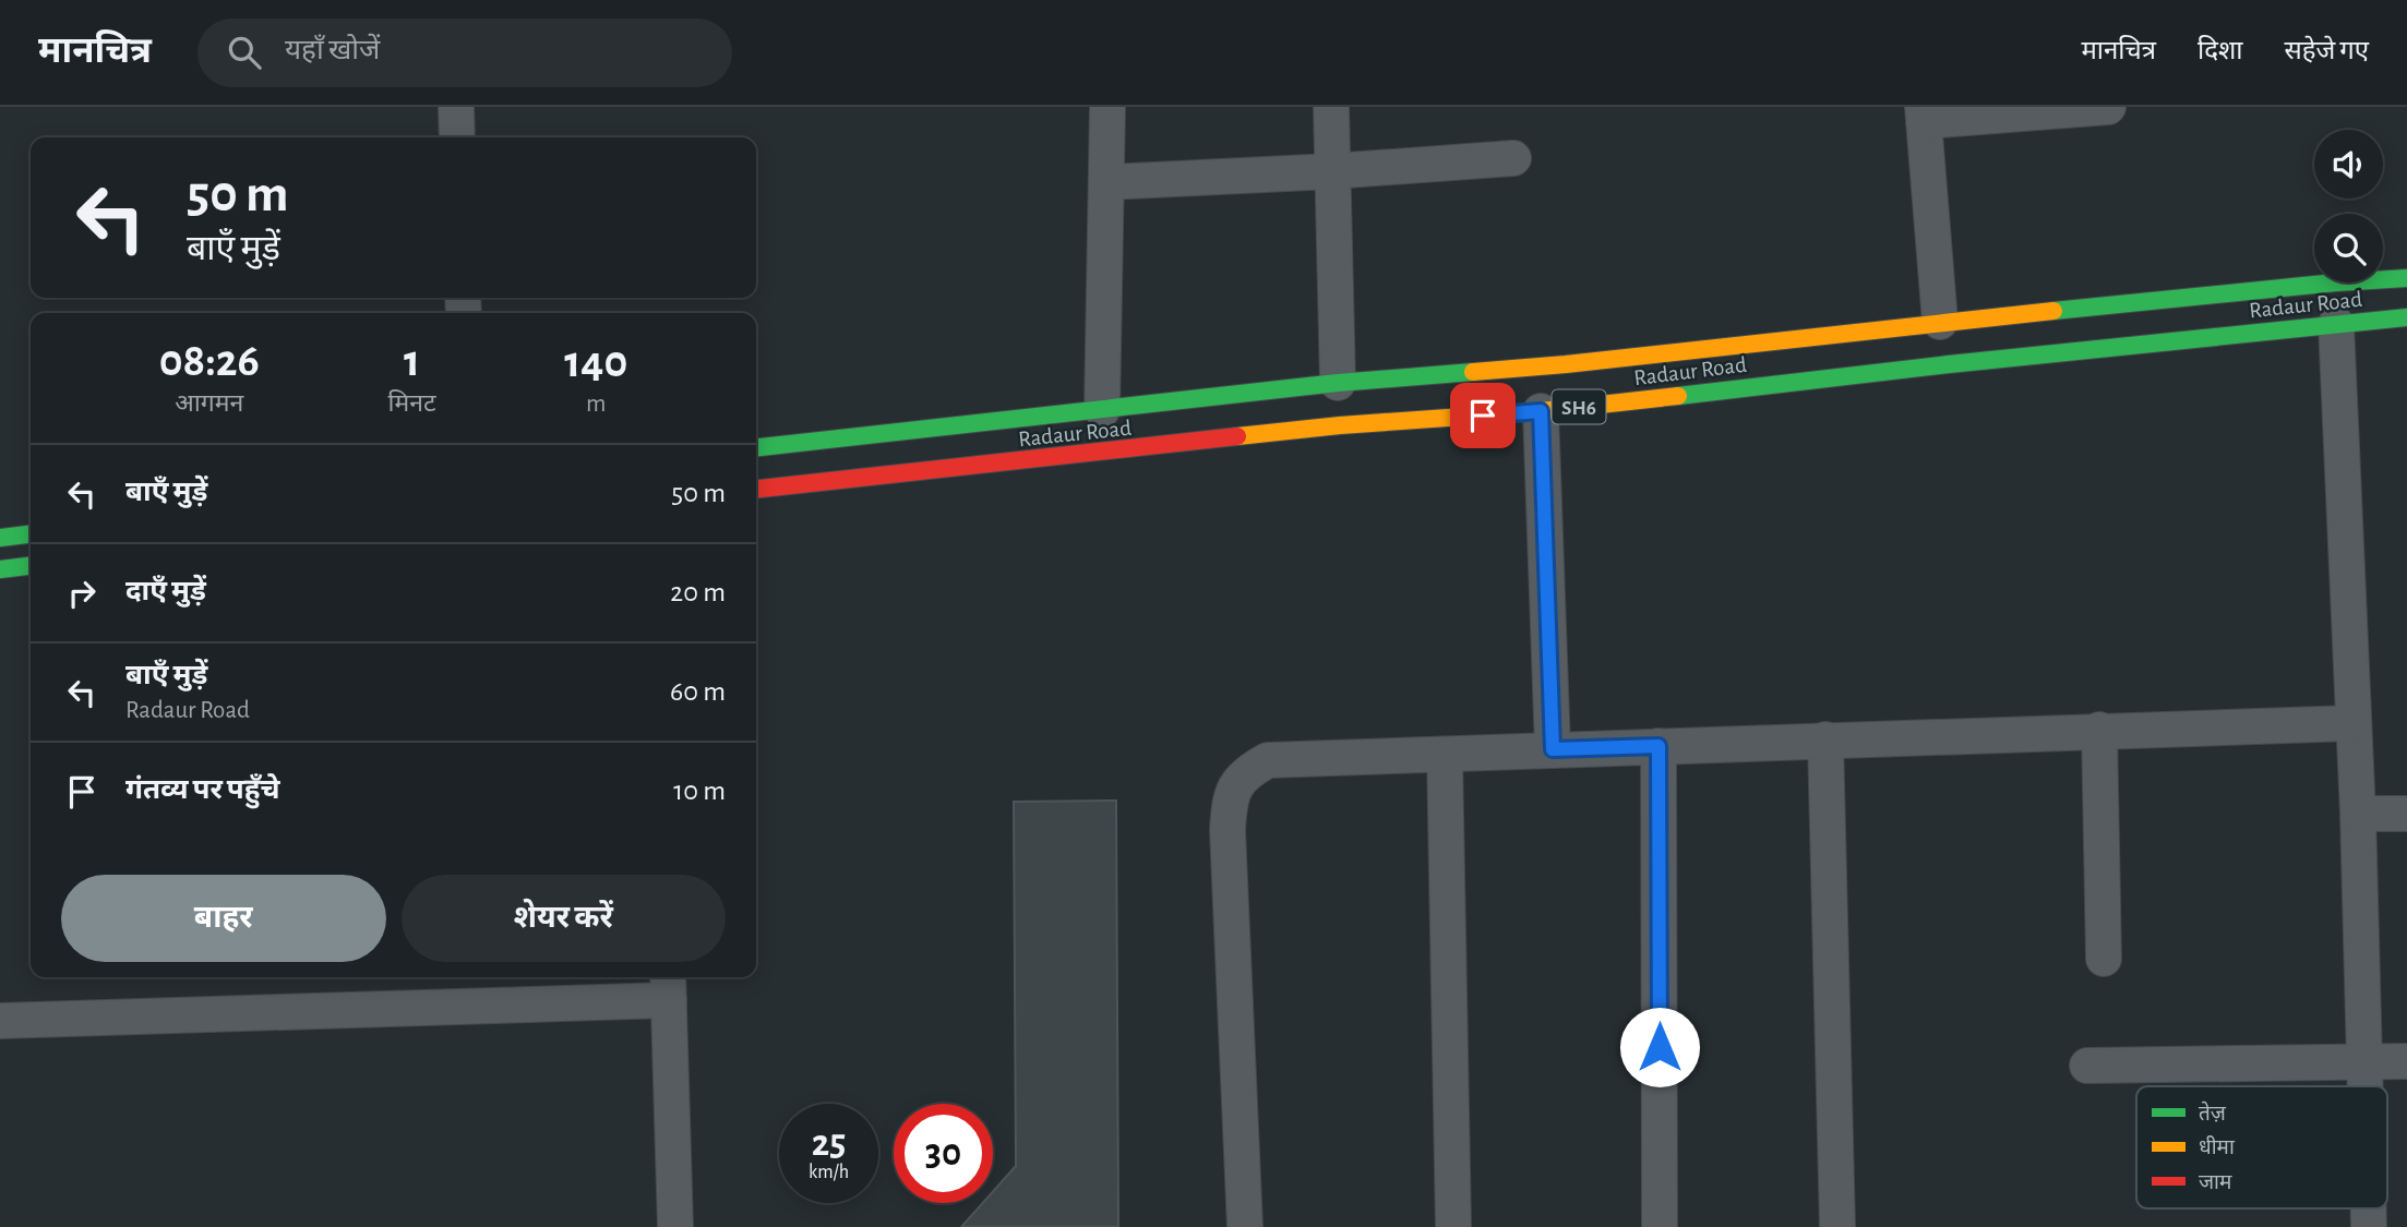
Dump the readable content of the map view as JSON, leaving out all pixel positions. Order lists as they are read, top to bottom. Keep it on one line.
{"streets":{"main road":["Radaur Road","SH6"]},"legend":["तेज़","धीमा","जाम"],"page":{"header":"मानचित्र","search":"यहाँ खोजें","nav":["मानचित्र","दिशा","सहेजे गए"],"turn":["50 m","बाएँ मुड़ें"],"eta":["08:26","आगमन","1","मिनट","140","m"],"list":[{"name":"बाएँ मुड़ें","value":"50 m"},{"name":"दाएँ मुड़ें","value":"20 m"},{"name":"बाएँ मुड़ें","note":"Radaur Road","value":"60 m"},{"name":"गंतव्य पर पहुँचे","value":"10 m"}],"buttons":["बाहर","शेयर करें"],"speed":"25 km/h","limit":"30"}}
